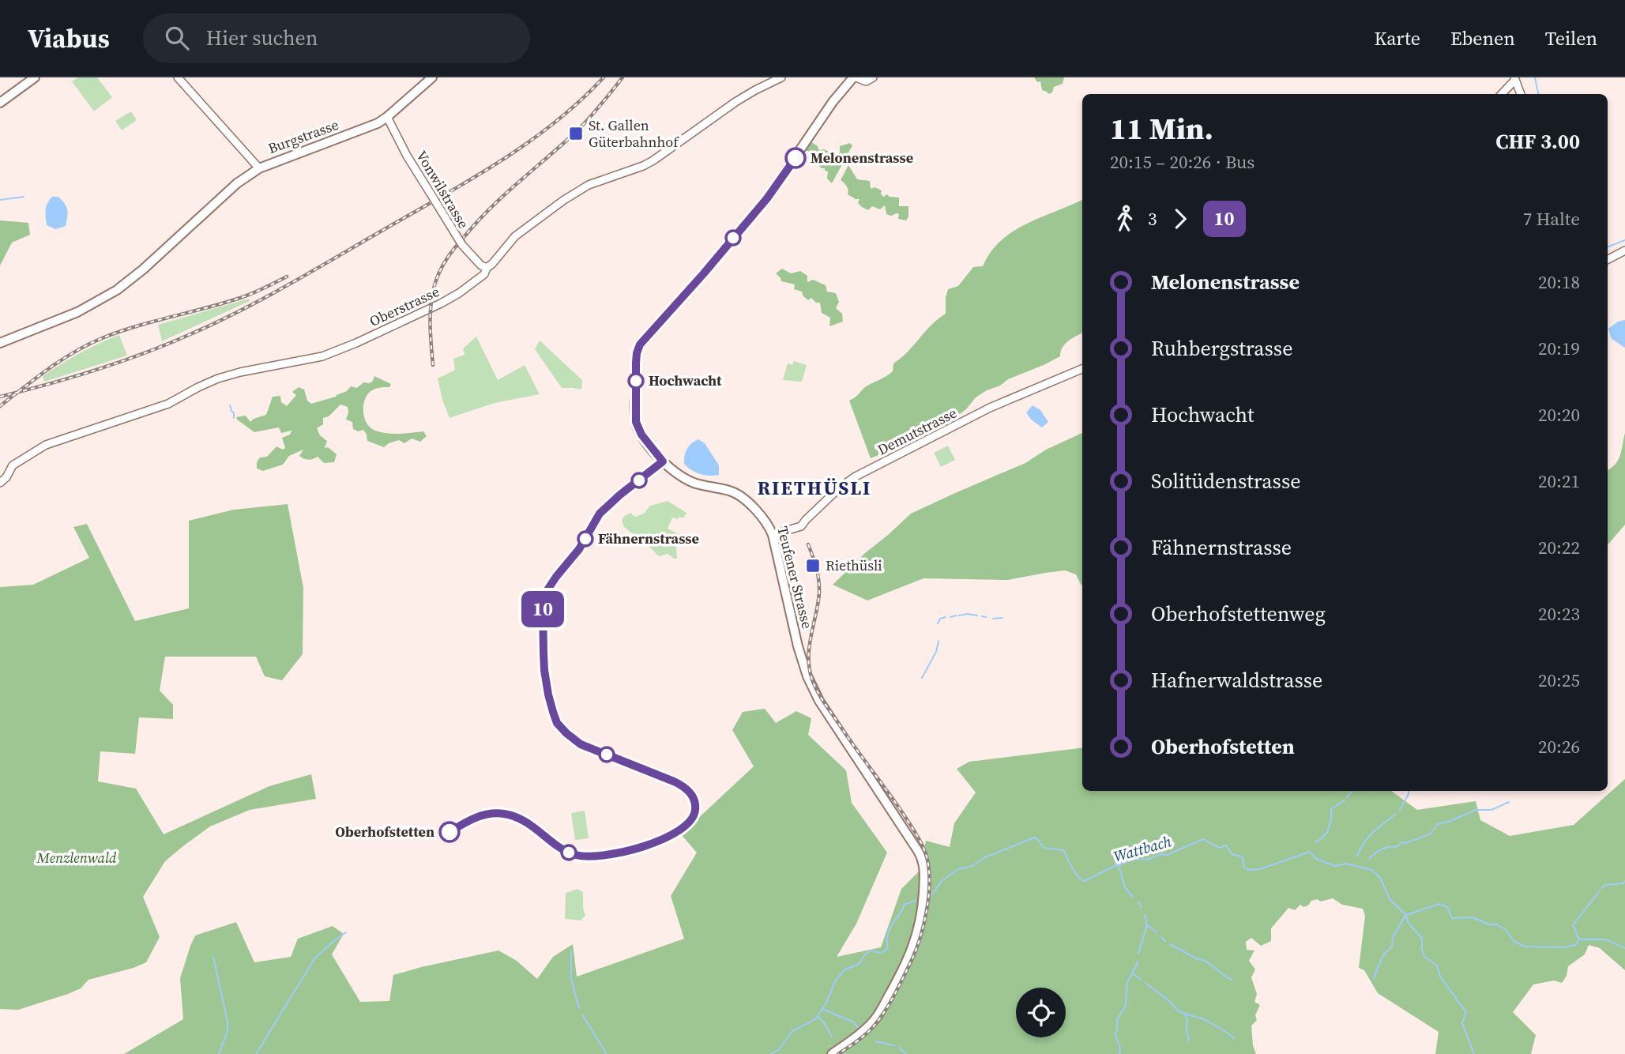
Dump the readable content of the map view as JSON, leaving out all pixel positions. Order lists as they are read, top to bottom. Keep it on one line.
{"streets":{"main road":["Burgstrasse","Teufener Strasse"],"street":["Vonwilstrasse","Oberstrasse","Demutstrasse"]},"crossings":[["Burgstrasse","Vonwilstrasse"],["Vonwilstrasse","Oberstrasse"],["Demutstrasse","Teufener Strasse"]],"districts":["RIETHÜSLI"],"water":["Wattbach"],"parks":["Menzlenwald"],"places":{"transit":["St. Gallen Güterbahnhof","Riethüsli"],"other":["Melonenstrasse","Hochwacht","Fähnernstrasse","Oberhofstetten"]},"lines":["bus line 10"],"page":{"header":"Viabus","search":"Hier suchen","nav":["Karte","Ebenen","Teilen"],"on_map":"10","heading":["11 Min.","20:15 – 20:26 · Bus","CHF 3.00"],"legs":["3","10","7 Halte"],"list":[{"name":"Melonenstrasse","value":"20:18"},{"name":"Ruhbergstrasse","value":"20:19"},{"name":"Hochwacht","value":"20:20"},{"name":"Solitüdenstrasse","value":"20:21"},{"name":"Fähnernstrasse","value":"20:22"},{"name":"Oberhofstettenweg","value":"20:23"},{"name":"Hafnerwaldstrasse","value":"20:25"},{"name":"Oberhofstetten","value":"20:26"}]}}
